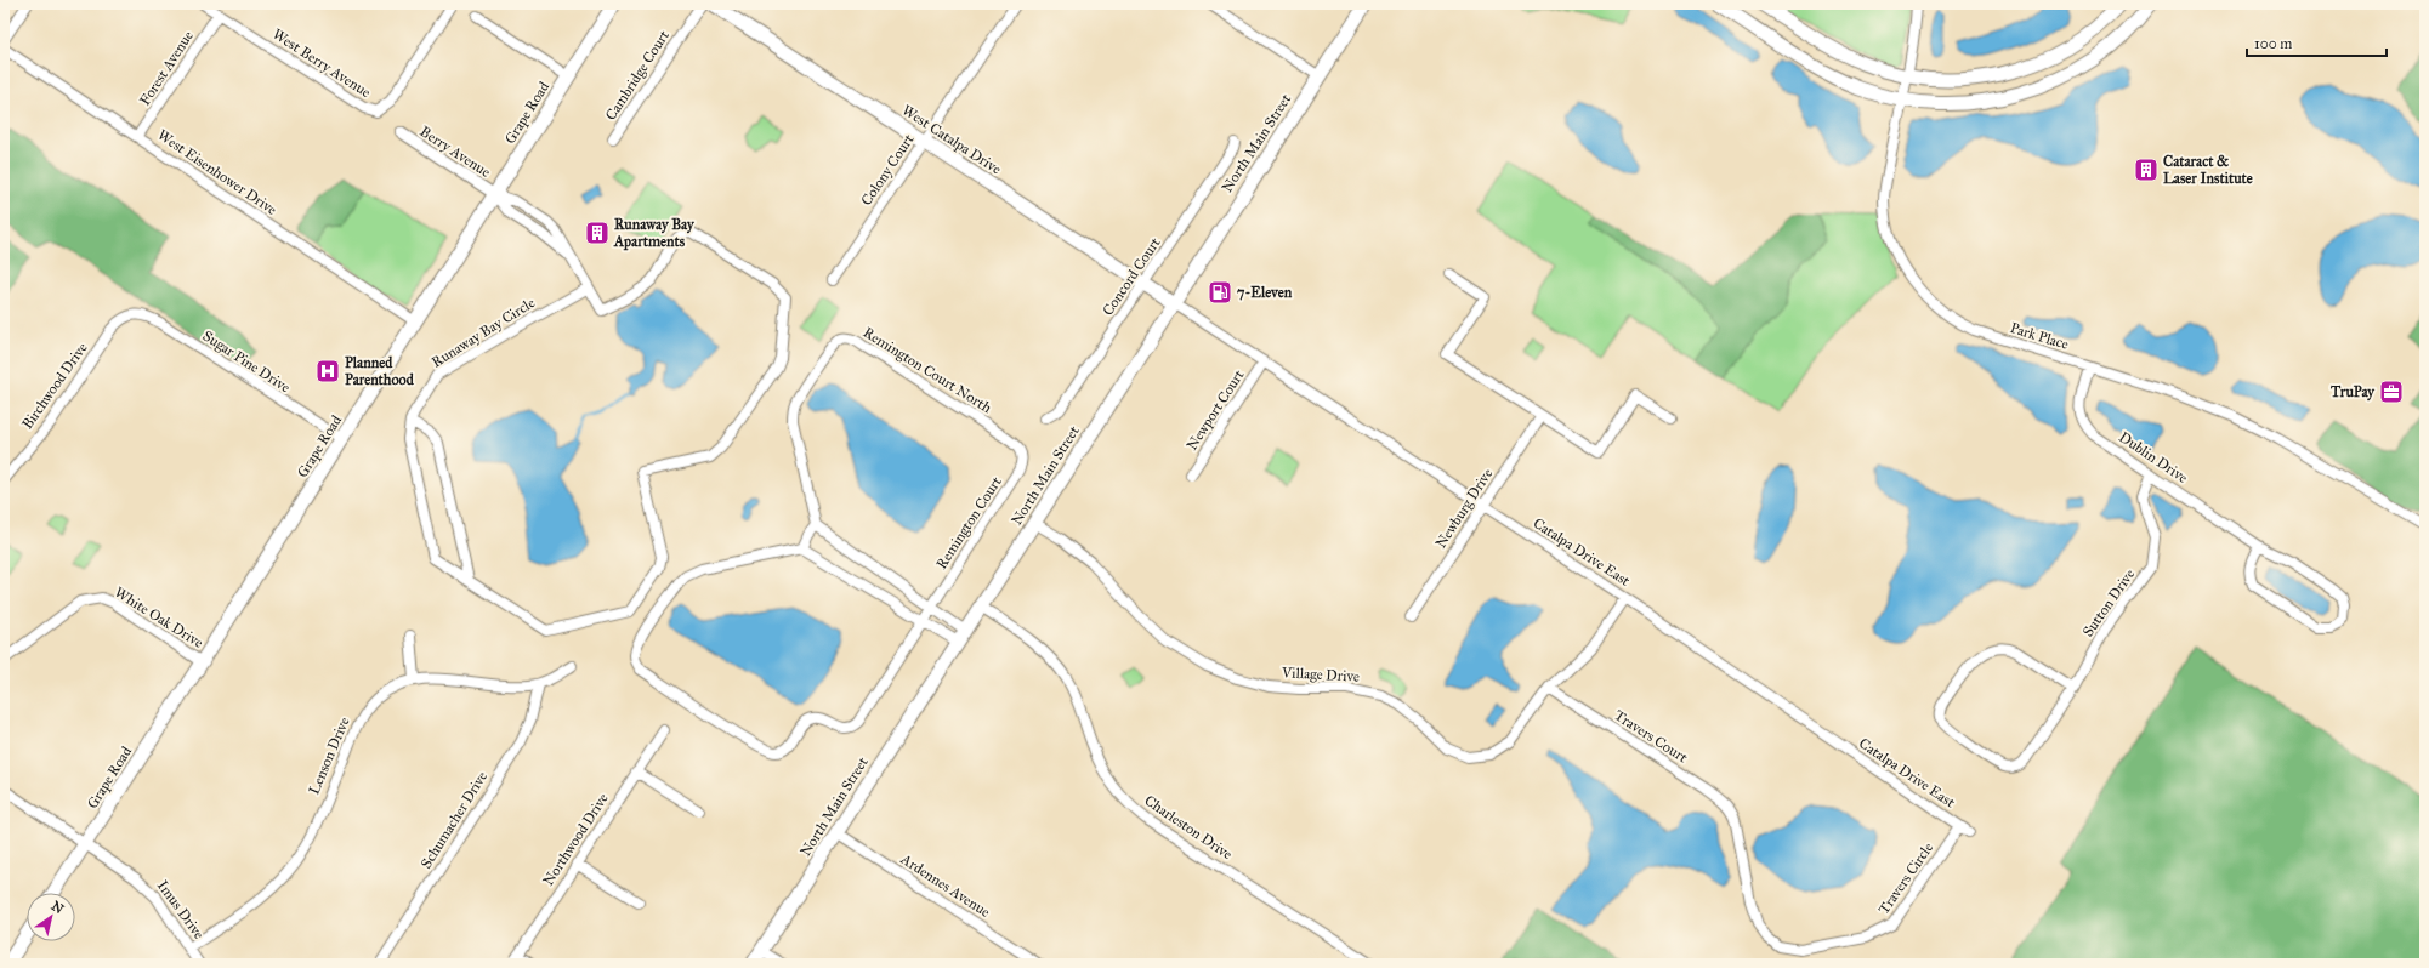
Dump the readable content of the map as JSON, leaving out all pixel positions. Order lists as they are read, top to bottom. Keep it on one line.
{"streets":{"main road":["Grape Road","West Catalpa Drive","North Main Street"],"street":["West Berry Avenue","Forest Avenue","Cambridge Court","Berry Avenue","Colony Court","West Eisenhower Drive","Concord Court","Runaway Bay Circle","Park Place","Sugar Pine Drive","Remington Court North","Birchwood Drive","Newport Court","Dublin Drive","Newburg Drive","Remington Court","Catalpa Drive East","Sutton Drive","White Oak Drive","Village Drive","Travers Court","Lenson Drive","Schumacher Drive","Charleston Drive","Northwood Drive","Travers Circle","Ardennes Avenue","Imus Drive"]},"crossings":[["West Berry Avenue","Forest Avenue"],["Forest Avenue","West Eisenhower Drive"],["Grape Road","Berry Avenue"],["Grape Road","West Eisenhower Drive"],["Grape Road","Runaway Bay Circle"],["Grape Road","Sugar Pine Drive"],["Grape Road","White Oak Drive"],["Grape Road","Imus Drive"],["West Catalpa Drive","North Main Street"],["West Catalpa Drive","Colony Court"],["West Catalpa Drive","Concord Court"],["West Catalpa Drive","Catalpa Drive East"],["North Main Street","Catalpa Drive East"],["North Main Street","Village Drive"],["North Main Street","Charleston Drive"],["North Main Street","Ardennes Avenue"],["Berry Avenue","Runaway Bay Circle"],["Park Place","Dublin Drive"],["Sugar Pine Drive","Birchwood Drive"],["Remington Court North","Remington Court"],["Newport Court","Catalpa Drive East"],["Dublin Drive","Sutton Drive"],["Newburg Drive","Catalpa Drive East"],["Catalpa Drive East","Village Drive"],["Catalpa Drive East","Travers Circle"],["Village Drive","Travers Court"],["Travers Court","Travers Circle"],["Lenson Drive","Schumacher Drive"],["Lenson Drive","Imus Drive"]],"places":{"building":["Cataract & Laser Institute","Runaway Bay Apartments"],"fuel station":["7-Eleven"],"hospital":["Planned Parenthood"],"office":["TruPay"]},"scale_bar":"100 m","north":"top right"}
